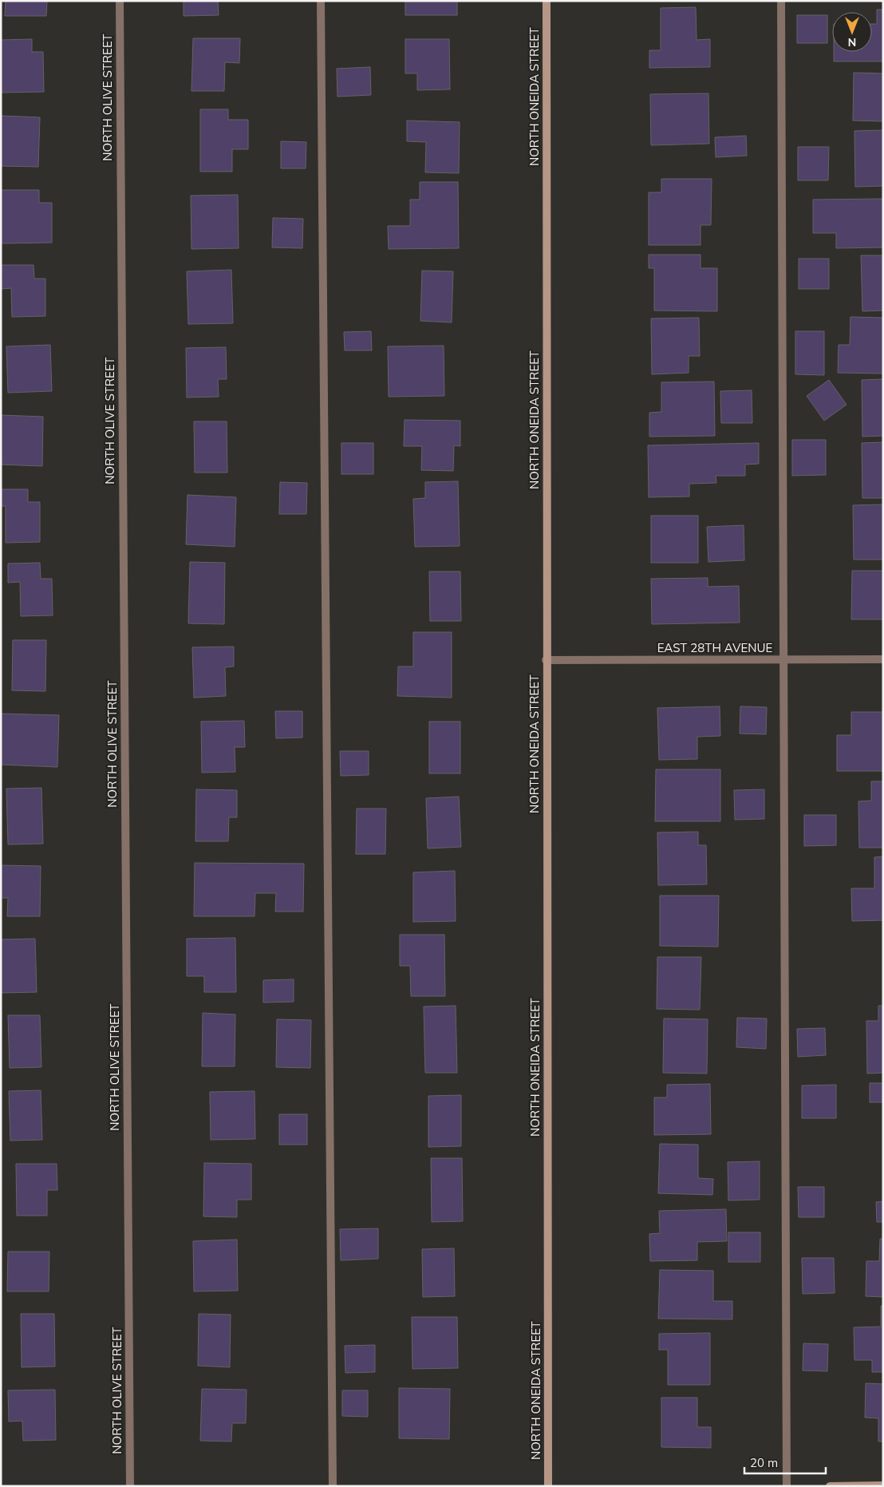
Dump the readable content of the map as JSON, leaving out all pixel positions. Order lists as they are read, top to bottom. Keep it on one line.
{"streets":{"street":["NORTH ONEIDA STREET","NORTH OLIVE STREET","EAST 28TH AVENUE"]},"crossings":[["NORTH ONEIDA STREET","EAST 28TH AVENUE"]],"scale_bar":"20 m","north":"bottom"}
